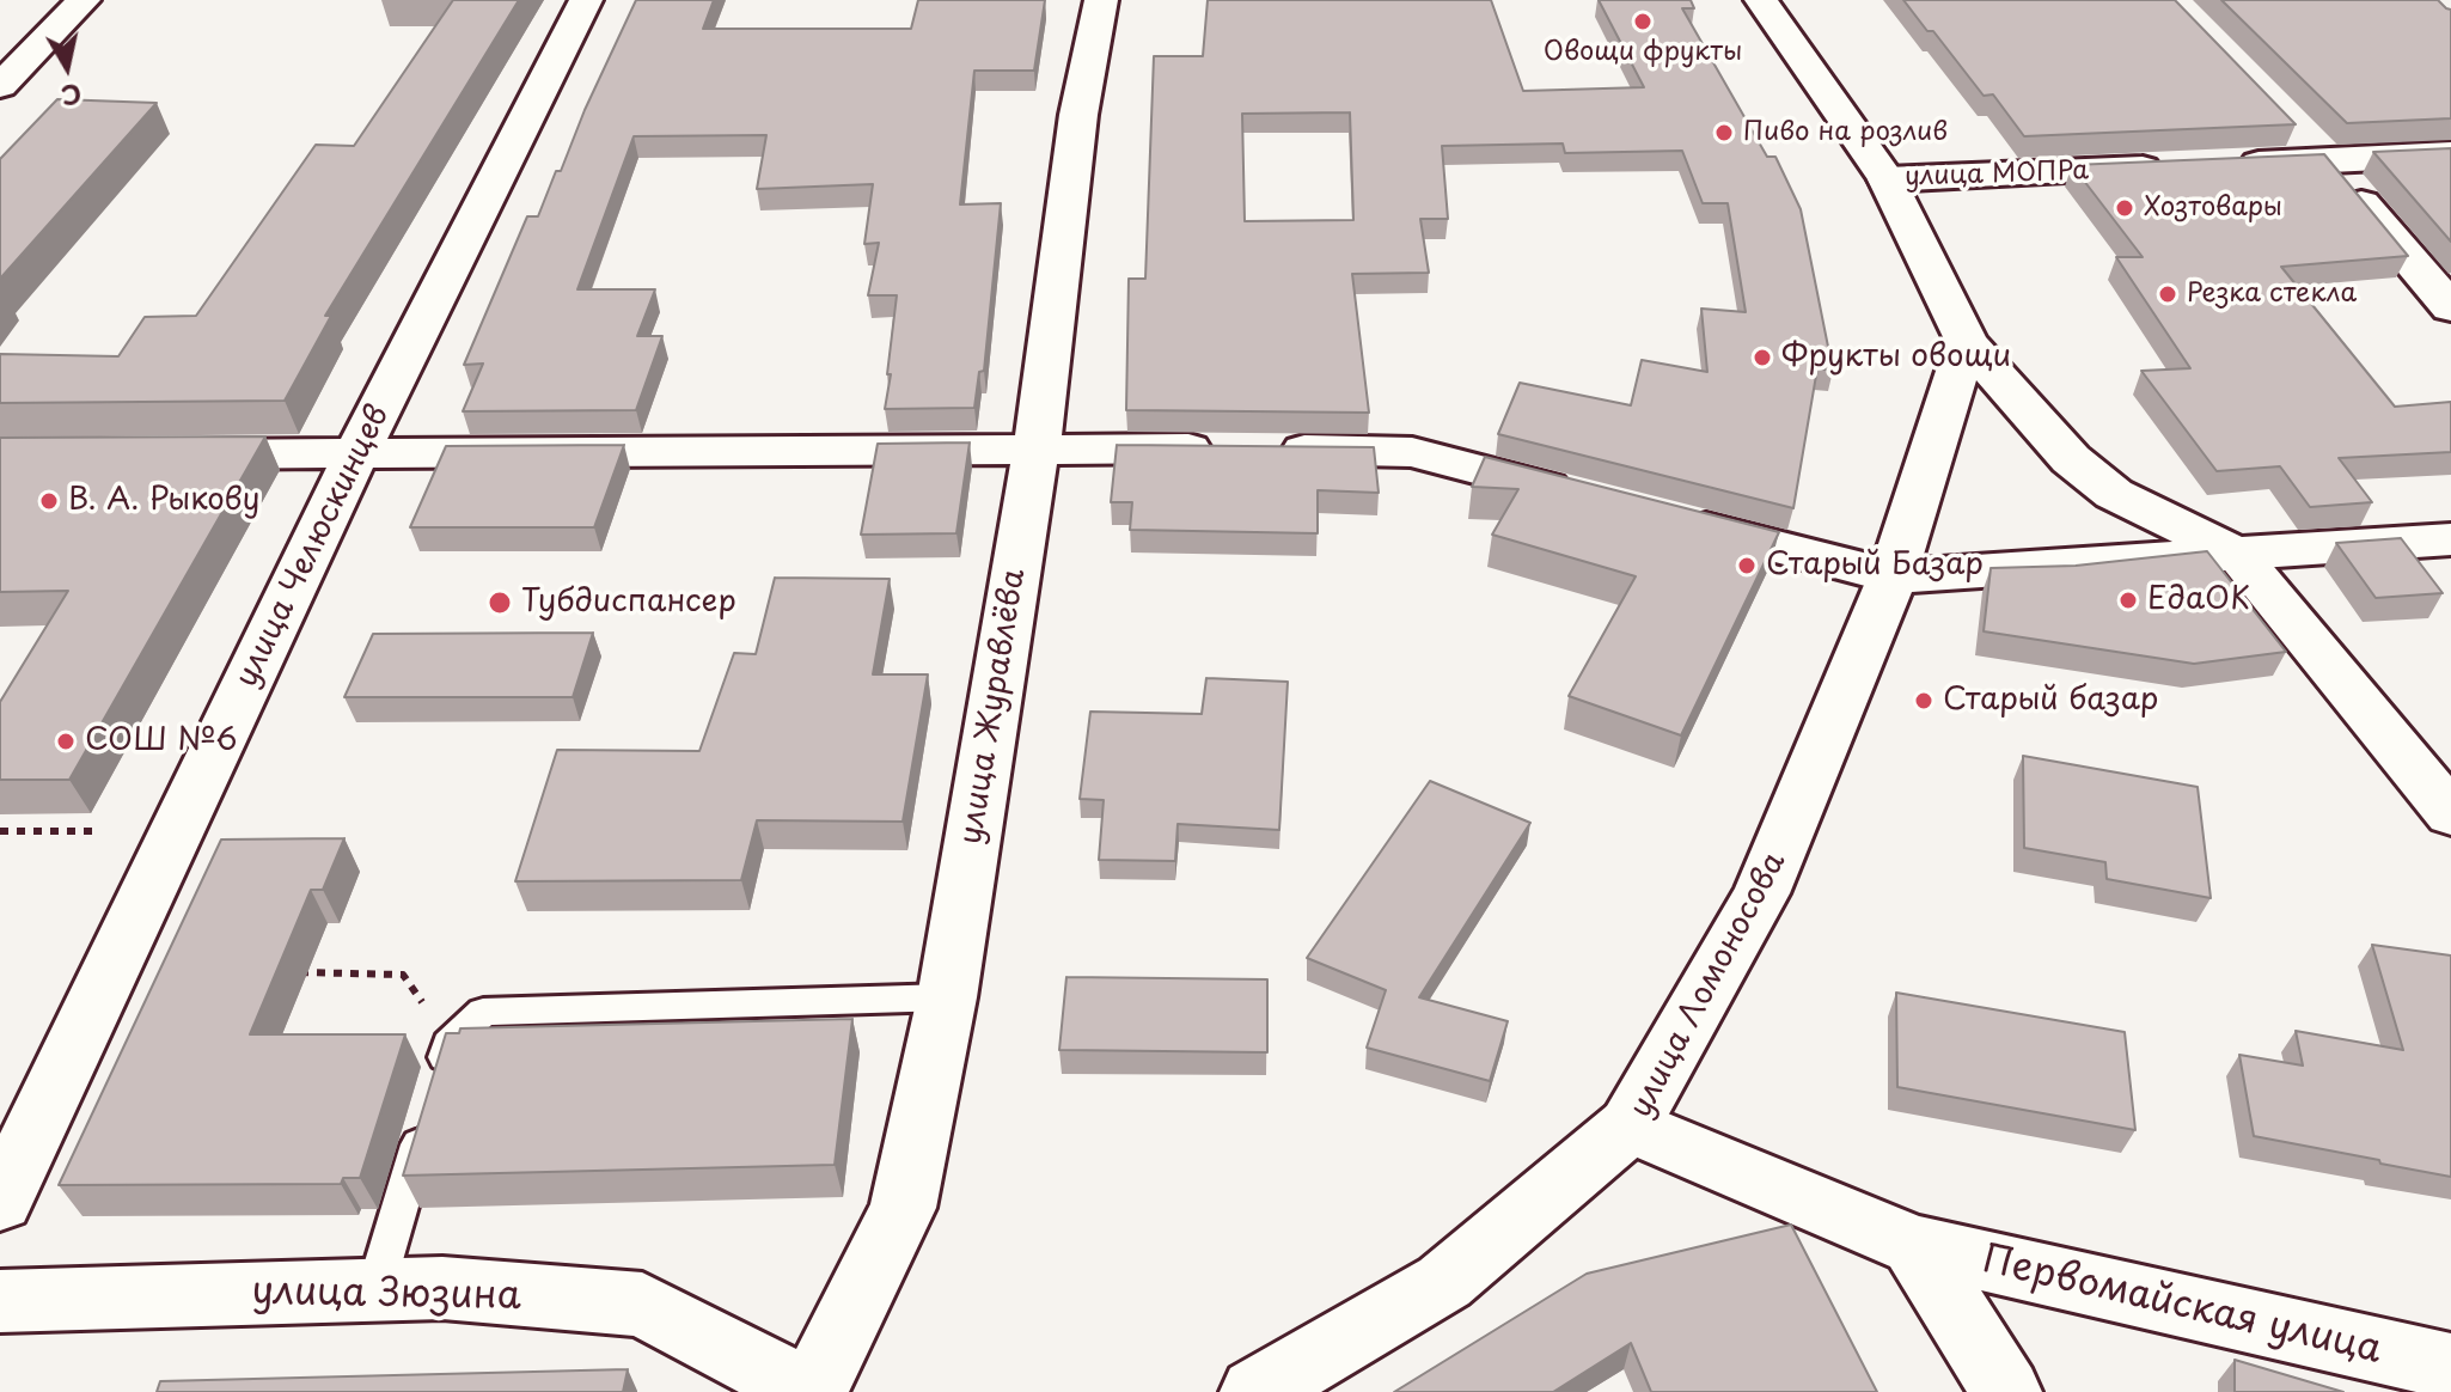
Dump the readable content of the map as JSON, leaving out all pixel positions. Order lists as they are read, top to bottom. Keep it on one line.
{"streets":{"street":["улица МОПРа","улица Челюскинцев","улица Журавлёва","улица Ломоносова","улица Зюзина","Первомайская улица"]},"crossings":[["улица Журавлёва","улица Зюзина"],["улица Ломоносова","Первомайская улица"]],"places":["Овощи фрукты","Пиво на розлив","Хозтовары","Резка стекла","Фрукты овощи","В. А. Рыкову","Старый Базар","ЕдаОК","Тубдиспансер","Старый базар","СОШ №6"],"north":"bottom"}
